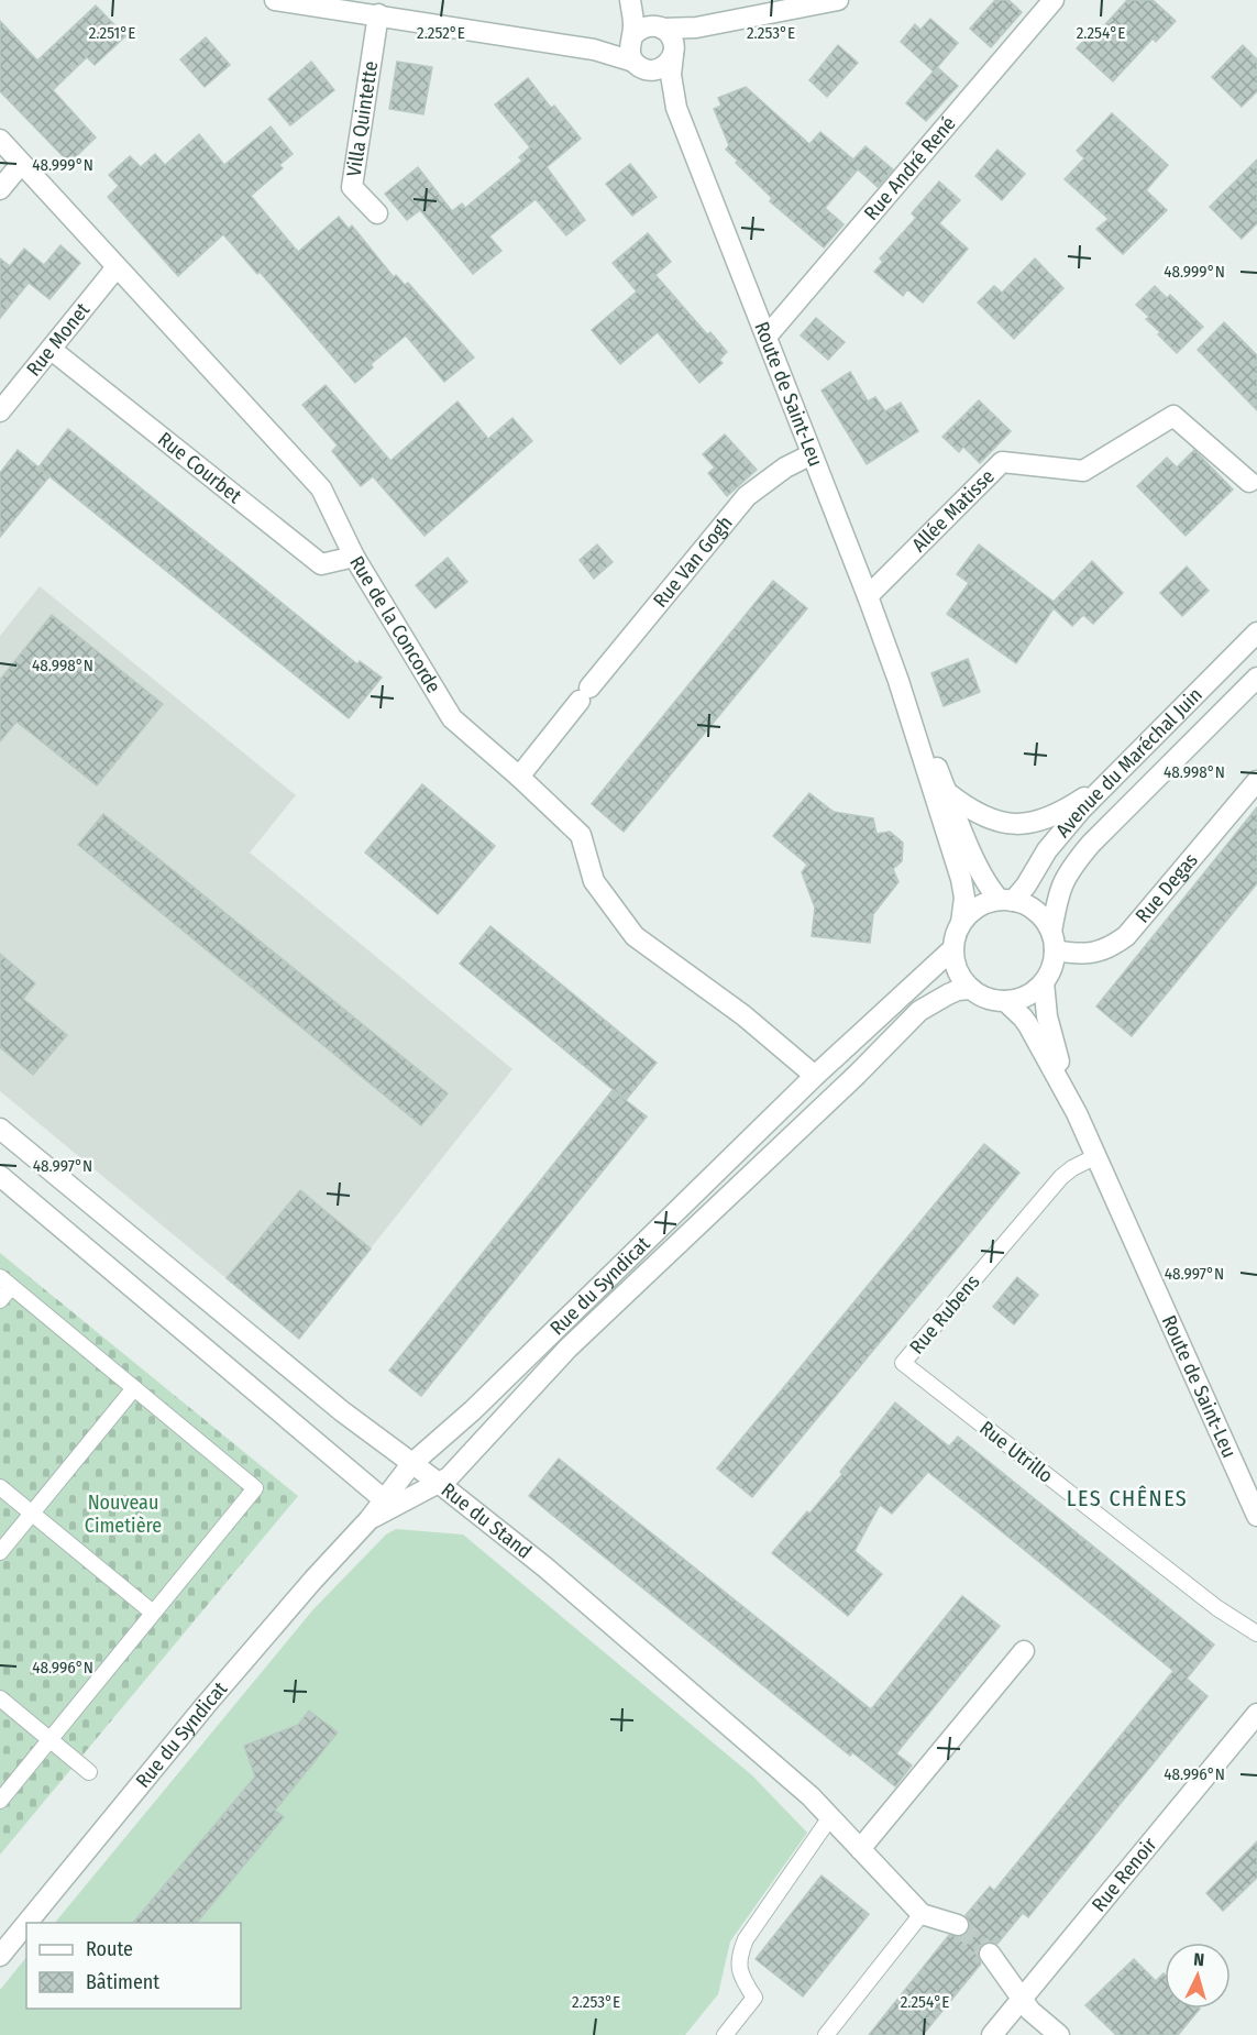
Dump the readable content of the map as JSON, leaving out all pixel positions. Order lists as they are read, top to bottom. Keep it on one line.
{"streets":{"street":["Villa Quintette","Rue André René","Rue Monet","Route de Saint-Leu","Rue Courbet","Allée Matisse","Rue Van Gogh","Rue de la Concorde","Avenue du Maréchal Juin","Rue Degas","Rue du Syndicat","Rue du Stand","Rue Renoir"],"lane":["Rue Rubens","Rue Utrillo"]},"crossings":[["Rue André René","Route de Saint-Leu"],["Rue Monet","Rue Courbet"],["Rue Monet","Rue de la Concorde"],["Route de Saint-Leu","Allée Matisse"],["Route de Saint-Leu","Rue Van Gogh"],["Route de Saint-Leu","Avenue du Maréchal Juin"],["Route de Saint-Leu","Rue Degas"],["Route de Saint-Leu","Rue du Syndicat"],["Route de Saint-Leu","Rue Rubens"],["Rue Courbet","Rue de la Concorde"],["Rue Van Gogh","Rue de la Concorde"],["Rue de la Concorde","Rue du Syndicat"],["Avenue du Maréchal Juin","Rue Degas"],["Avenue du Maréchal Juin","Rue du Syndicat"],["Rue Degas","Rue du Syndicat"],["Rue du Syndicat","Rue du Stand"],["Rue Rubens","Rue Utrillo"]],"districts":["LES CHÊNES"],"parks":["Nouveau Cimetière"],"legend":["Route","Bâtiment"],"north":"top","coordinates":["2.251°E","2.252°E","2.253°E","2.254°E","48.999°N","48.998°N","48.997°N","48.996°N"]}
